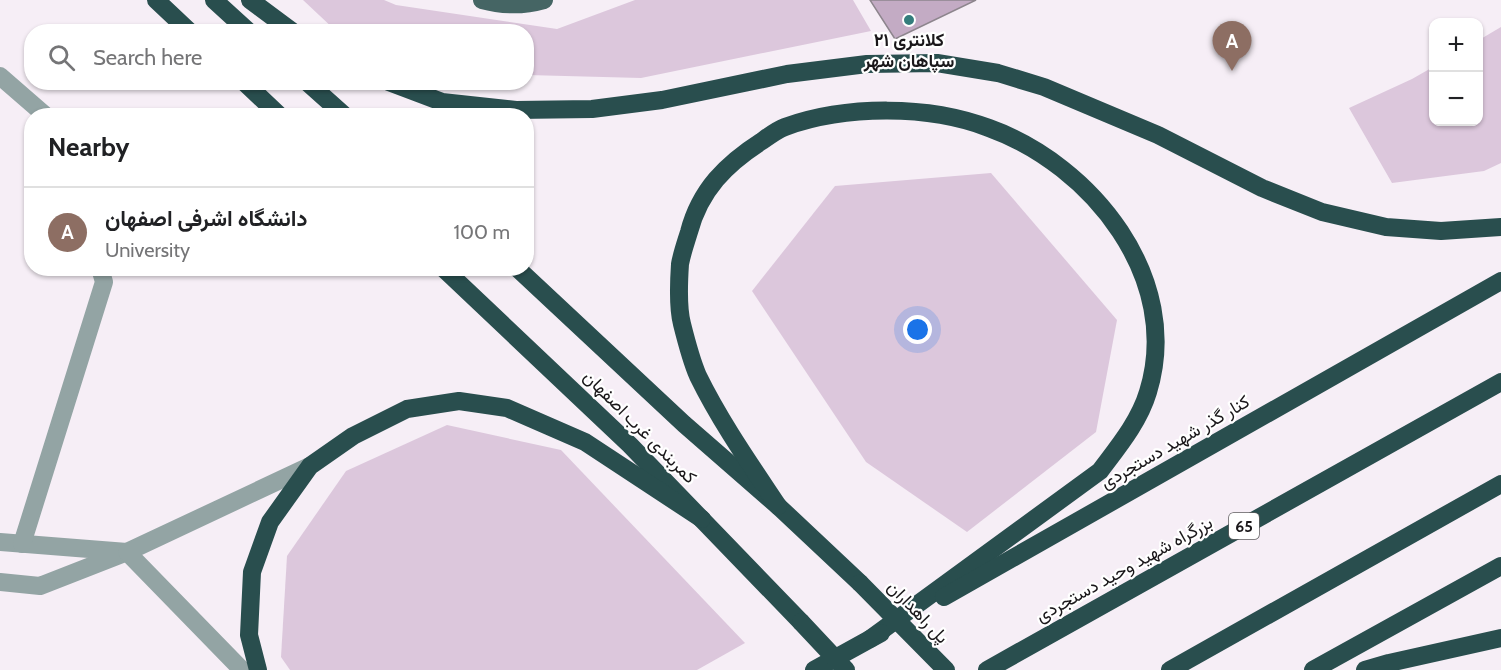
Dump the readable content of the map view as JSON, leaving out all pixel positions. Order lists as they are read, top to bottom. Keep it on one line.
{"streets":{"highway":["کمربندی غرب اصفهان","کنار گذر شهید دستجردی","65","بزرگراه شهید وحید دستجردی","پل راهداران"]},"crossings":[["کمربندی غرب اصفهان","پل راهداران"]],"places":["کلانتری ۲۱ سپاهان شهر"],"page":{"map_buttons":["+","−"],"pins":"A","search":"Search here","heading":"Nearby","list":[{"mark":"A","name":"دانشگاه اشرفی اصفهان","note":"University","value":"100 m"}]}}
